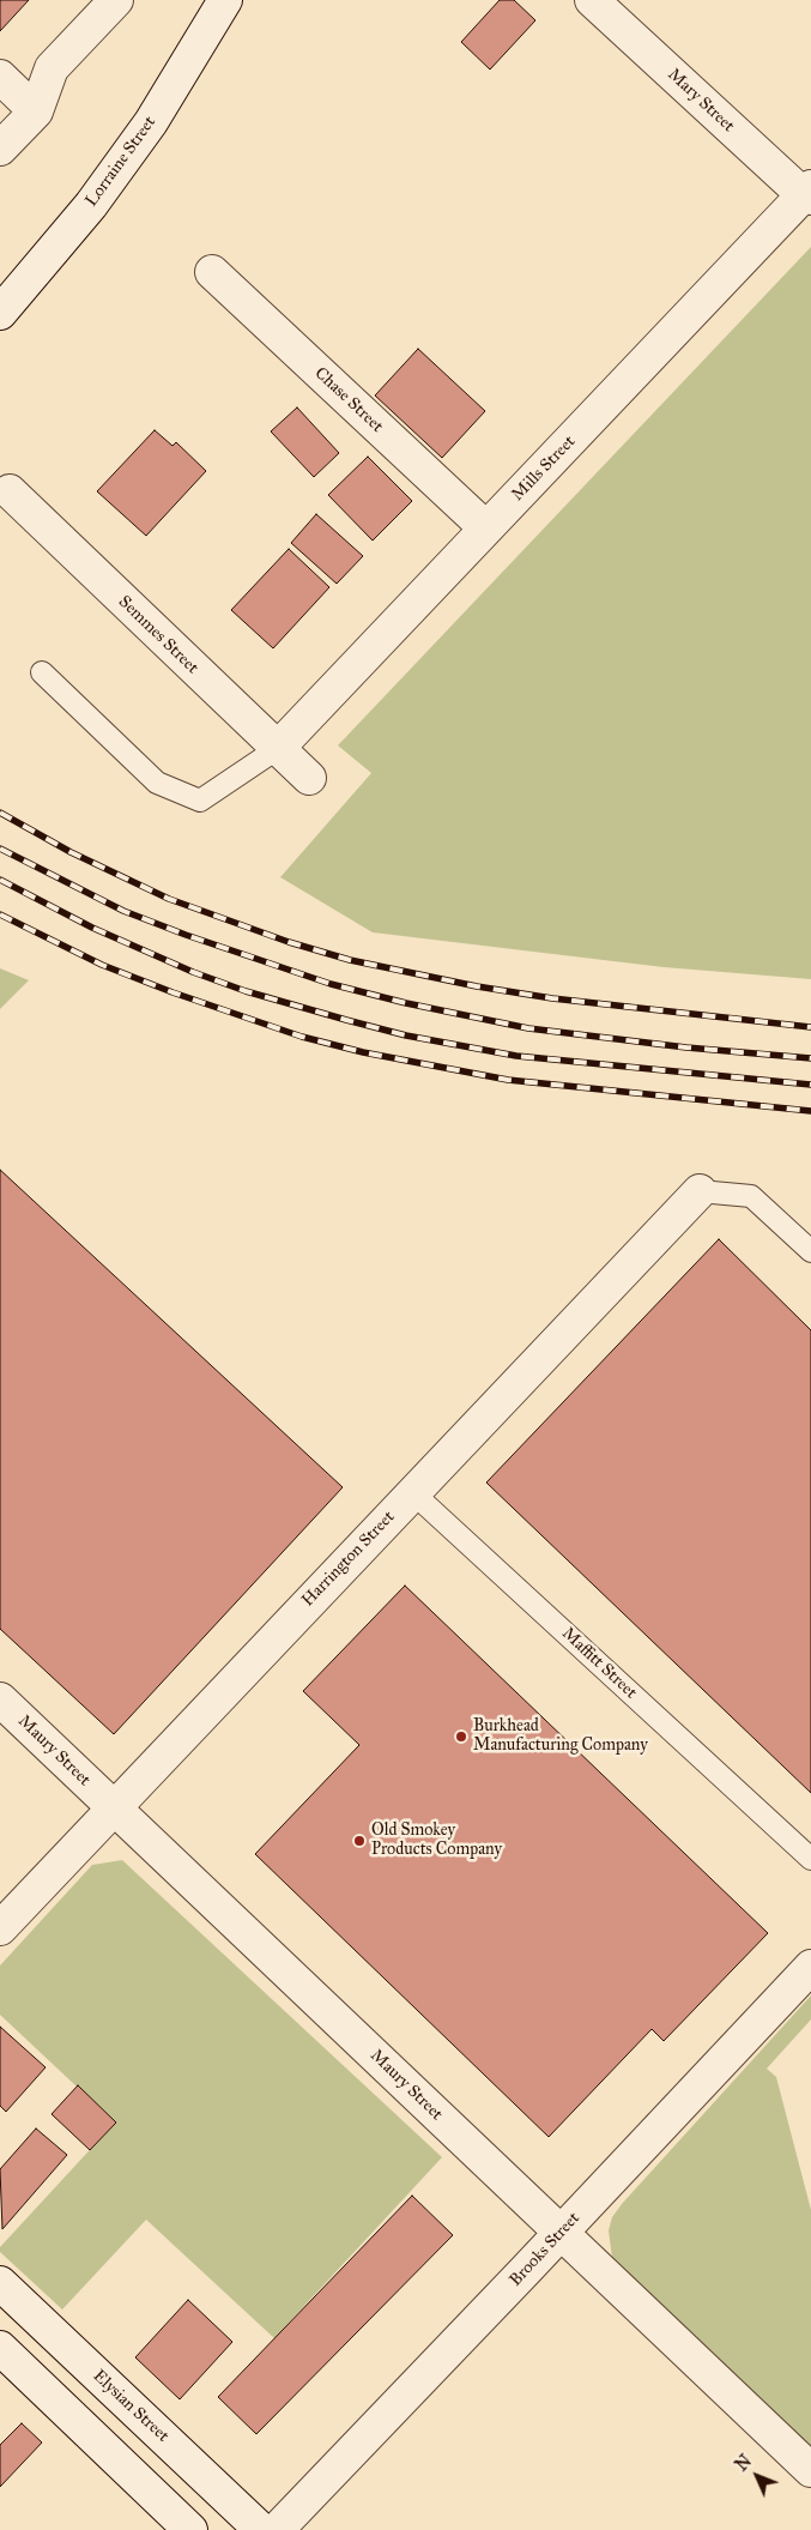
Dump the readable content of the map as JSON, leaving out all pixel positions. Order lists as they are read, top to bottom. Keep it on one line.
{"streets":{"street":["Mary Street","Lorraine Street","Chase Street","Mills Street","Semmes Street","Harrington Street","Maury Street","Brooks Street","Elysian Street"],"lane":["Maffitt Street"]},"crossings":[["Mary Street","Mills Street"],["Chase Street","Mills Street"],["Mills Street","Semmes Street"],["Harrington Street","Maffitt Street"],["Harrington Street","Maury Street"],["Maury Street","Brooks Street"]],"places":["Burkhead Manufacturing Company","Old Smokey Products Company"],"north":"top left"}
